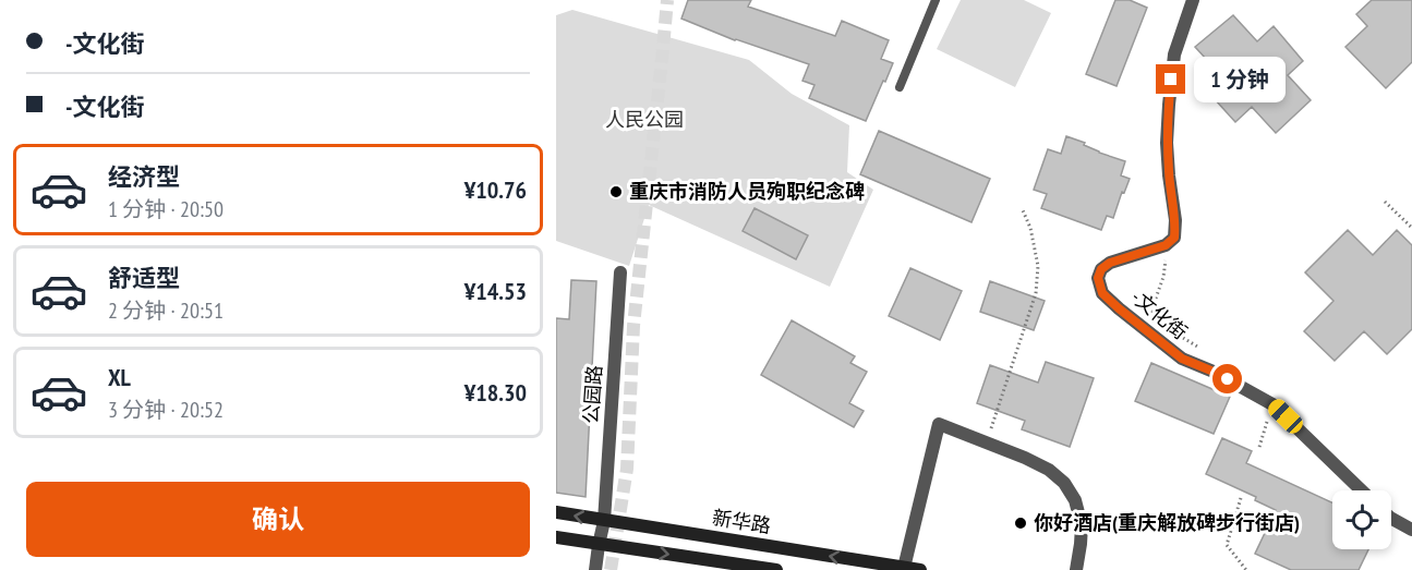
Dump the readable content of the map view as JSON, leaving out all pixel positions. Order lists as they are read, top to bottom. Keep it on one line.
{"streets":{"main road":["新华路"],"street":["-文化街","公园路"]},"crossings":[["公园路","新华路"]],"parks":["人民公园"],"places":["重庆市消防人员殉职纪念碑","你好酒店(重庆解放碑步行街店)"],"page":{"banner":["-文化街","-文化街"],"bubble":"1 分钟","list":[{"name":"经济型","note":"1 分钟 · 20:50","value":"¥10.76"},{"name":"舒适型","note":"2 分钟 · 20:51","value":"¥14.53"},{"name":"XL","note":"3 分钟 · 20:52","value":"¥18.30"}],"buttons":"确认"}}
